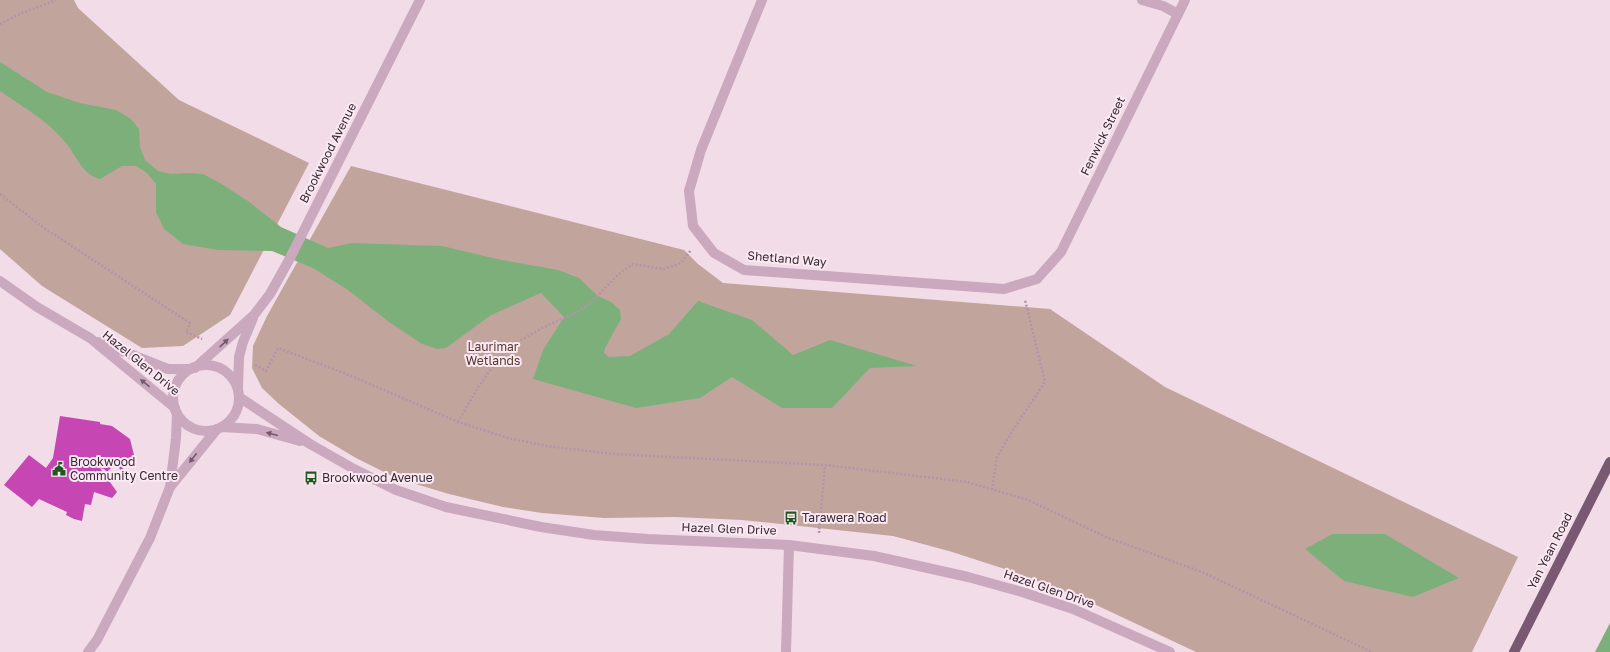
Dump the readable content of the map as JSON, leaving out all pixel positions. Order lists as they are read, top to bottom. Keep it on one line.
{"streets":{"main road":["Yan Yean Road"],"street":["Fenwick Street","Brookwood Avenue","Shetland Way","Hazel Glen Drive"]},"crossings":[["Fenwick Street","Shetland Way"],["Brookwood Avenue","Hazel Glen Drive"]],"parks":["Laurimar Wetlands"],"places":{"public building":["Brookwood Community Centre"],"bus stop":["Brookwood Avenue","Tarawera Road"]}}
